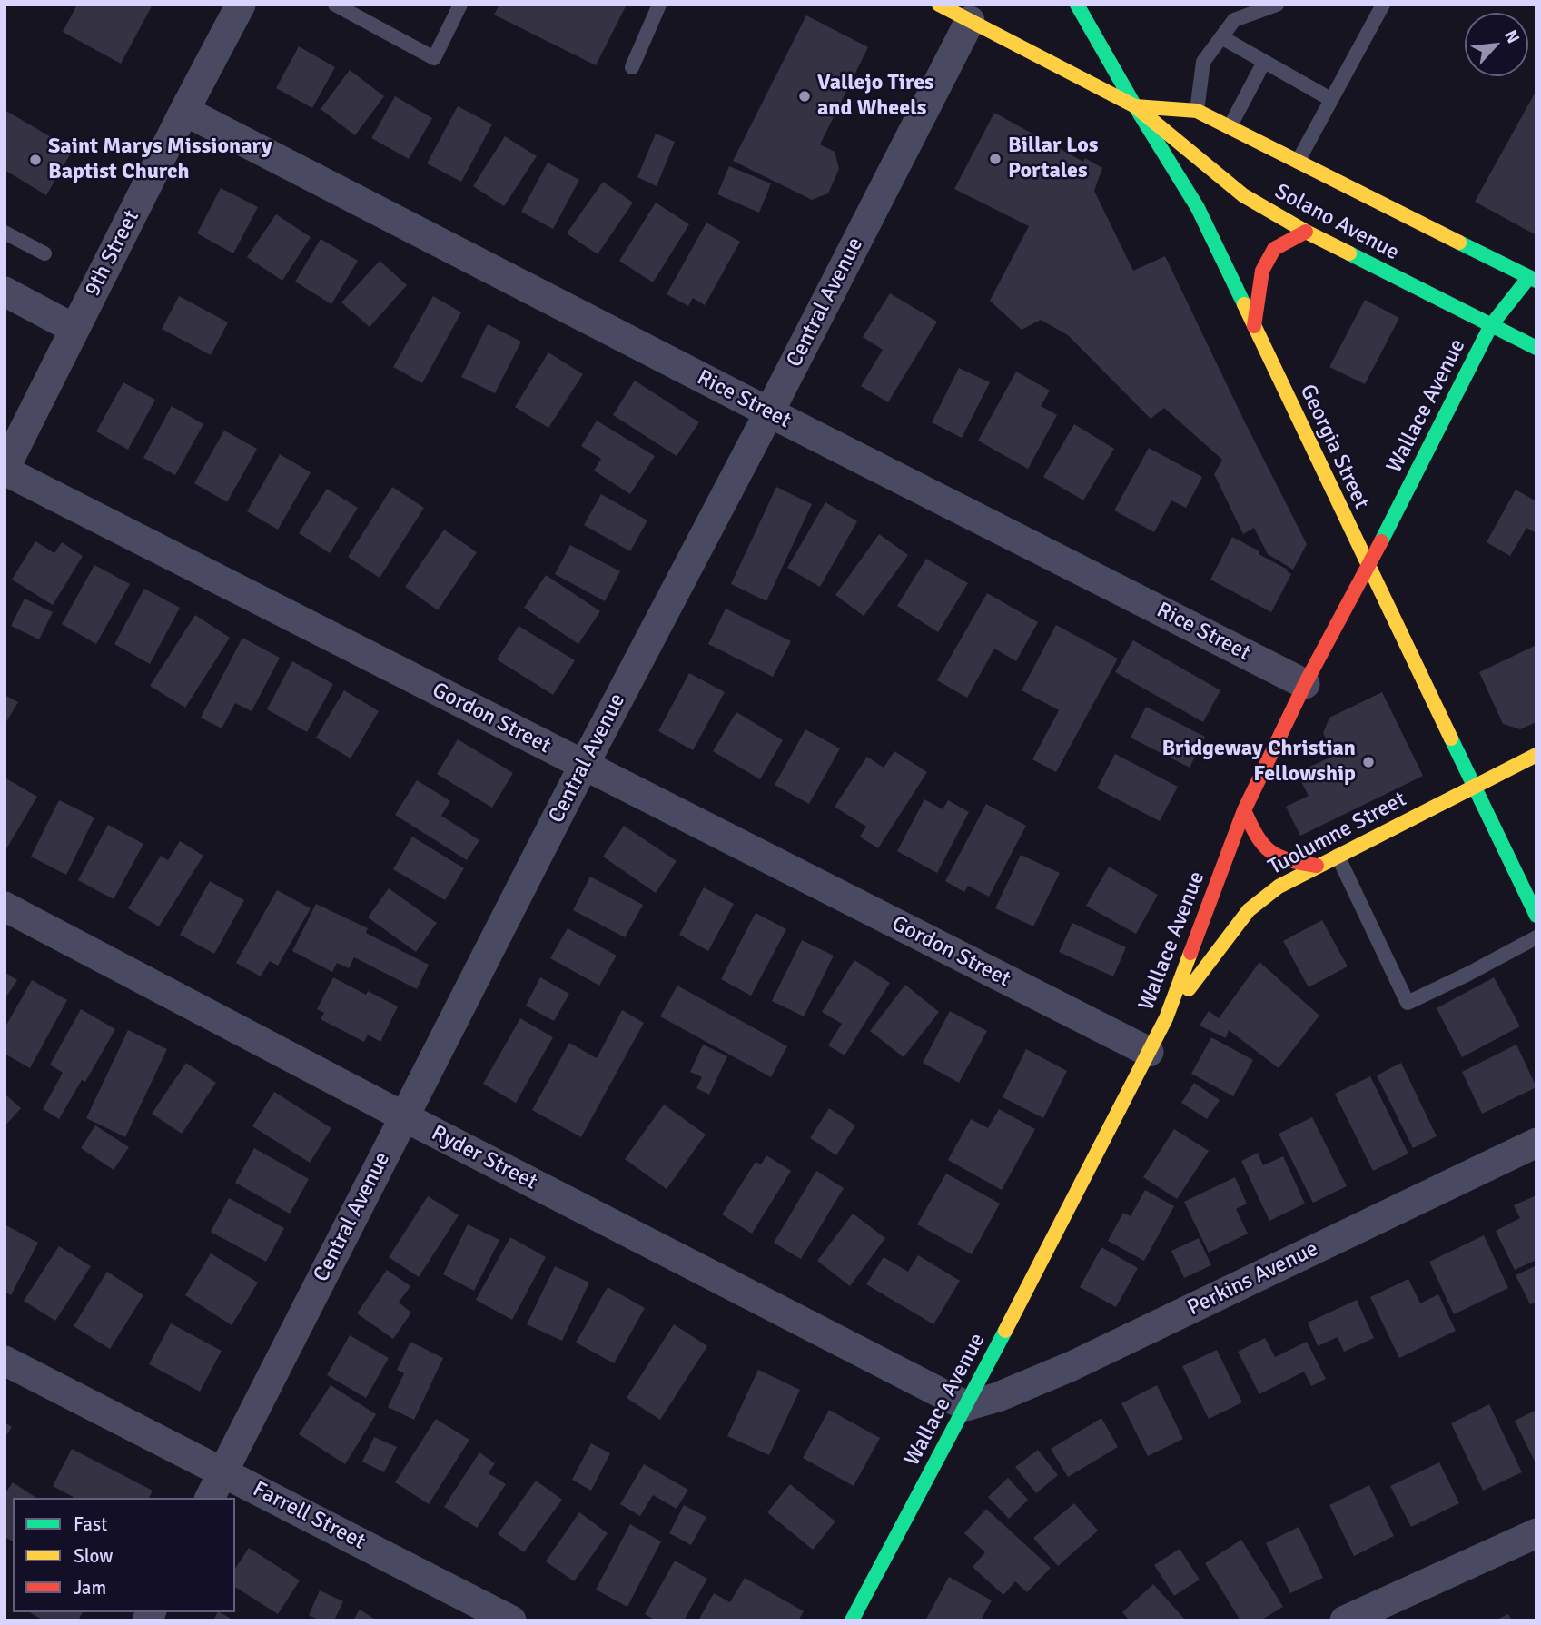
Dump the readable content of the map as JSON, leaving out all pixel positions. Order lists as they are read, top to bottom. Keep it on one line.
{"streets":{"main road":["Solano Avenue","Wallace Avenue","Georgia Street","Tuolumne Street"],"street":["9th Street","Central Avenue","Rice Street","Gordon Street","Ryder Street","Perkins Avenue","Farrell Street"]},"crossings":[["Solano Avenue","Central Avenue"],["Solano Avenue","Wallace Avenue"],["Solano Avenue","Georgia Street"],["9th Street","Rice Street"],["9th Street","Gordon Street"],["Central Avenue","Rice Street"],["Central Avenue","Gordon Street"],["Central Avenue","Ryder Street"],["Central Avenue","Farrell Street"],["Rice Street","Wallace Avenue"],["Wallace Avenue","Georgia Street"],["Wallace Avenue","Gordon Street"],["Wallace Avenue","Tuolumne Street"],["Wallace Avenue","Ryder Street"],["Wallace Avenue","Perkins Avenue"],["Georgia Street","Tuolumne Street"],["Ryder Street","Perkins Avenue"]],"places":["Vallejo Tires and Wheels","Billar Los Portales","Saint Marys Missionary Baptist Church","Bridgeway Christian Fellowship"],"legend":["Fast","Slow","Jam"],"north":"top right"}
